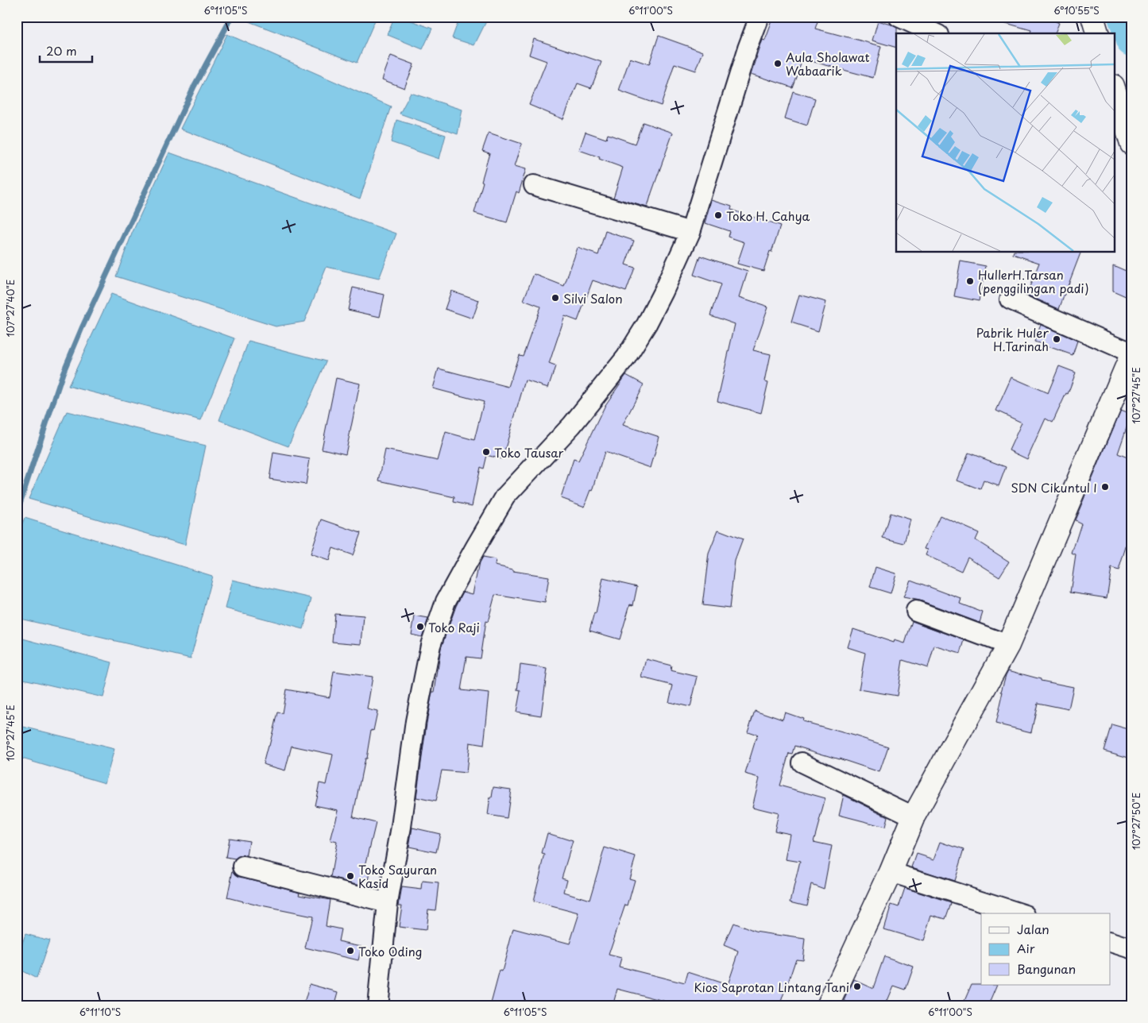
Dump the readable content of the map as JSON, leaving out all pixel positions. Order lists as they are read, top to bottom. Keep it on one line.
{"places":["Aula Sholawat Wabaarik","Toko H. Cahya","HullerH.Tarsan (penggilingan padi)","Silvi Salon","Pabrik Huler H.Tarinah","Toko Tausar","SDN Cikuntul I","Toko Raji","Toko Sayuran Kasid","Toko Oding","Kios Saprotan Lintang Tani"],"legend":["Jalan","Air","Bangunan"],"scale_bar":"20 m","coordinates":["6°11'05\"S","6°11'00\"S","6°10'55\"S","107°27'40\"E","107°27'45\"E","107°27'50\"E","6°11'10\"S"]}
